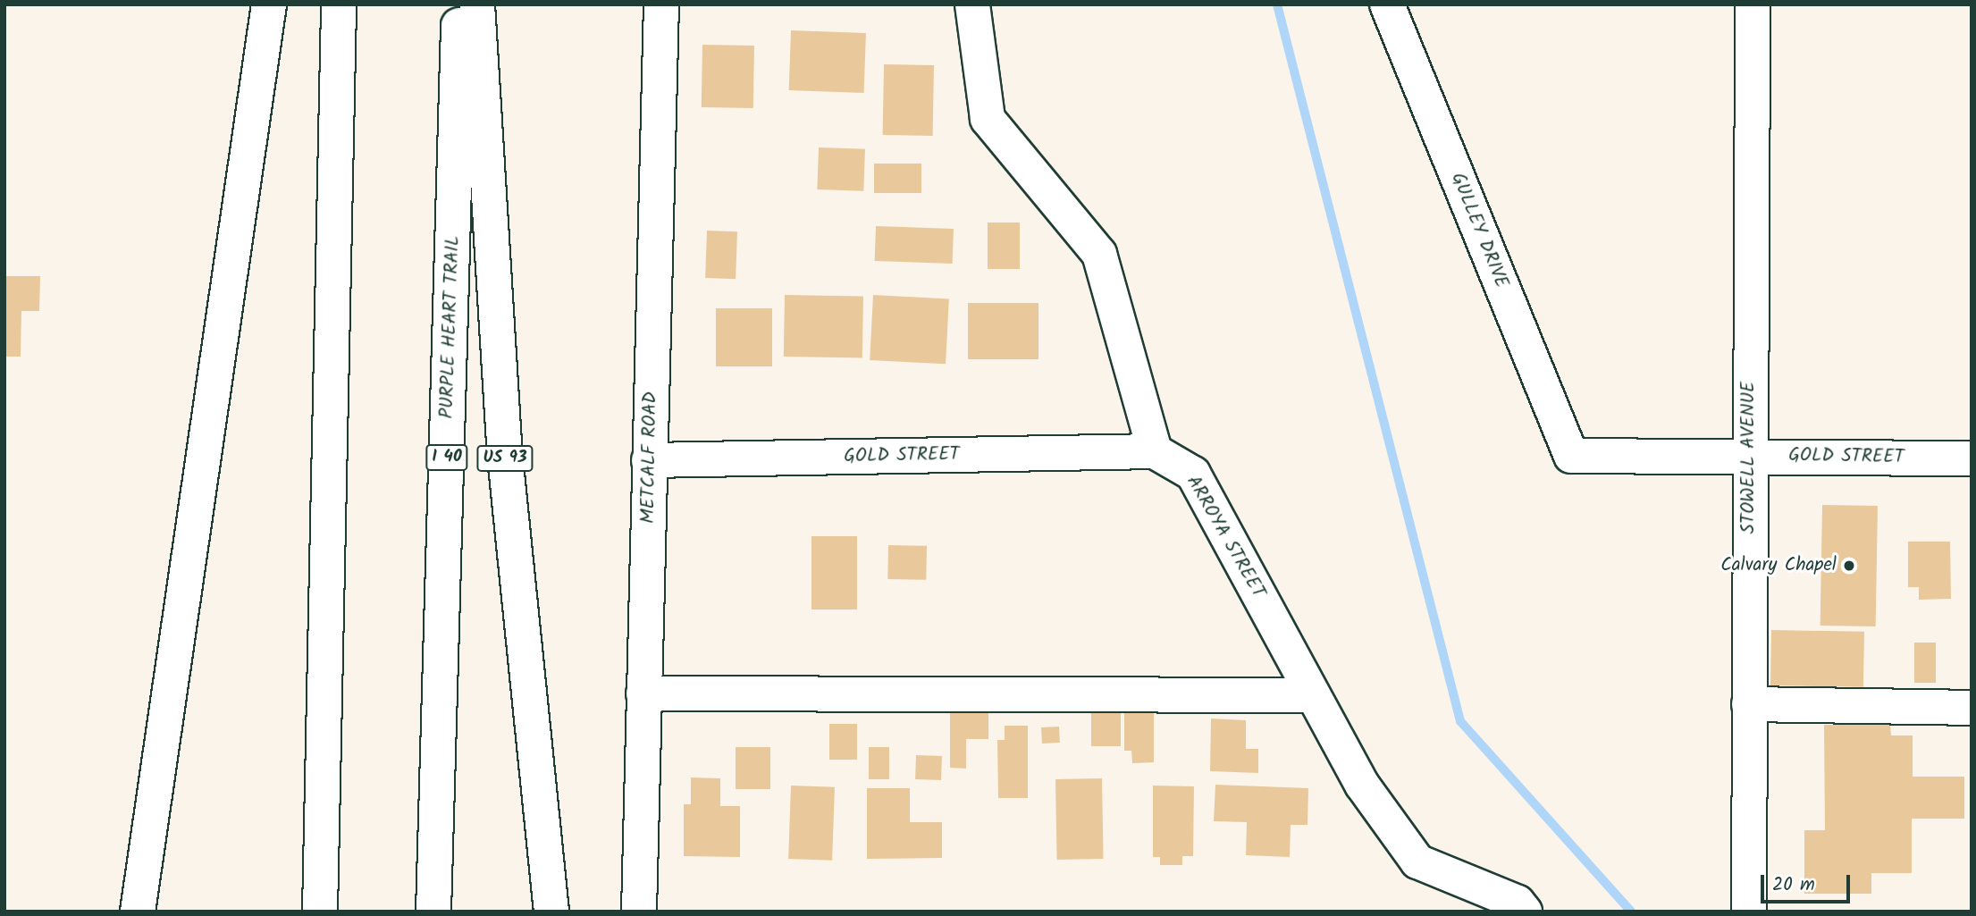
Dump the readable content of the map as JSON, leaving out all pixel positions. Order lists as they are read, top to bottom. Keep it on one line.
{"streets":{"main road":["GULLEY DRIVE","PURPLE HEART TRAIL","GOLD STREET","I 40","METCALF ROAD","STOWELL AVENUE","US 93","ARROYA STREET"]},"crossings":[["GULLEY DRIVE","GOLD STREET"],["GOLD STREET","METCALF ROAD"],["GOLD STREET","STOWELL AVENUE"],["GOLD STREET","ARROYA STREET"]],"places":["Calvary Chapel"],"scale_bar":"20 m"}
